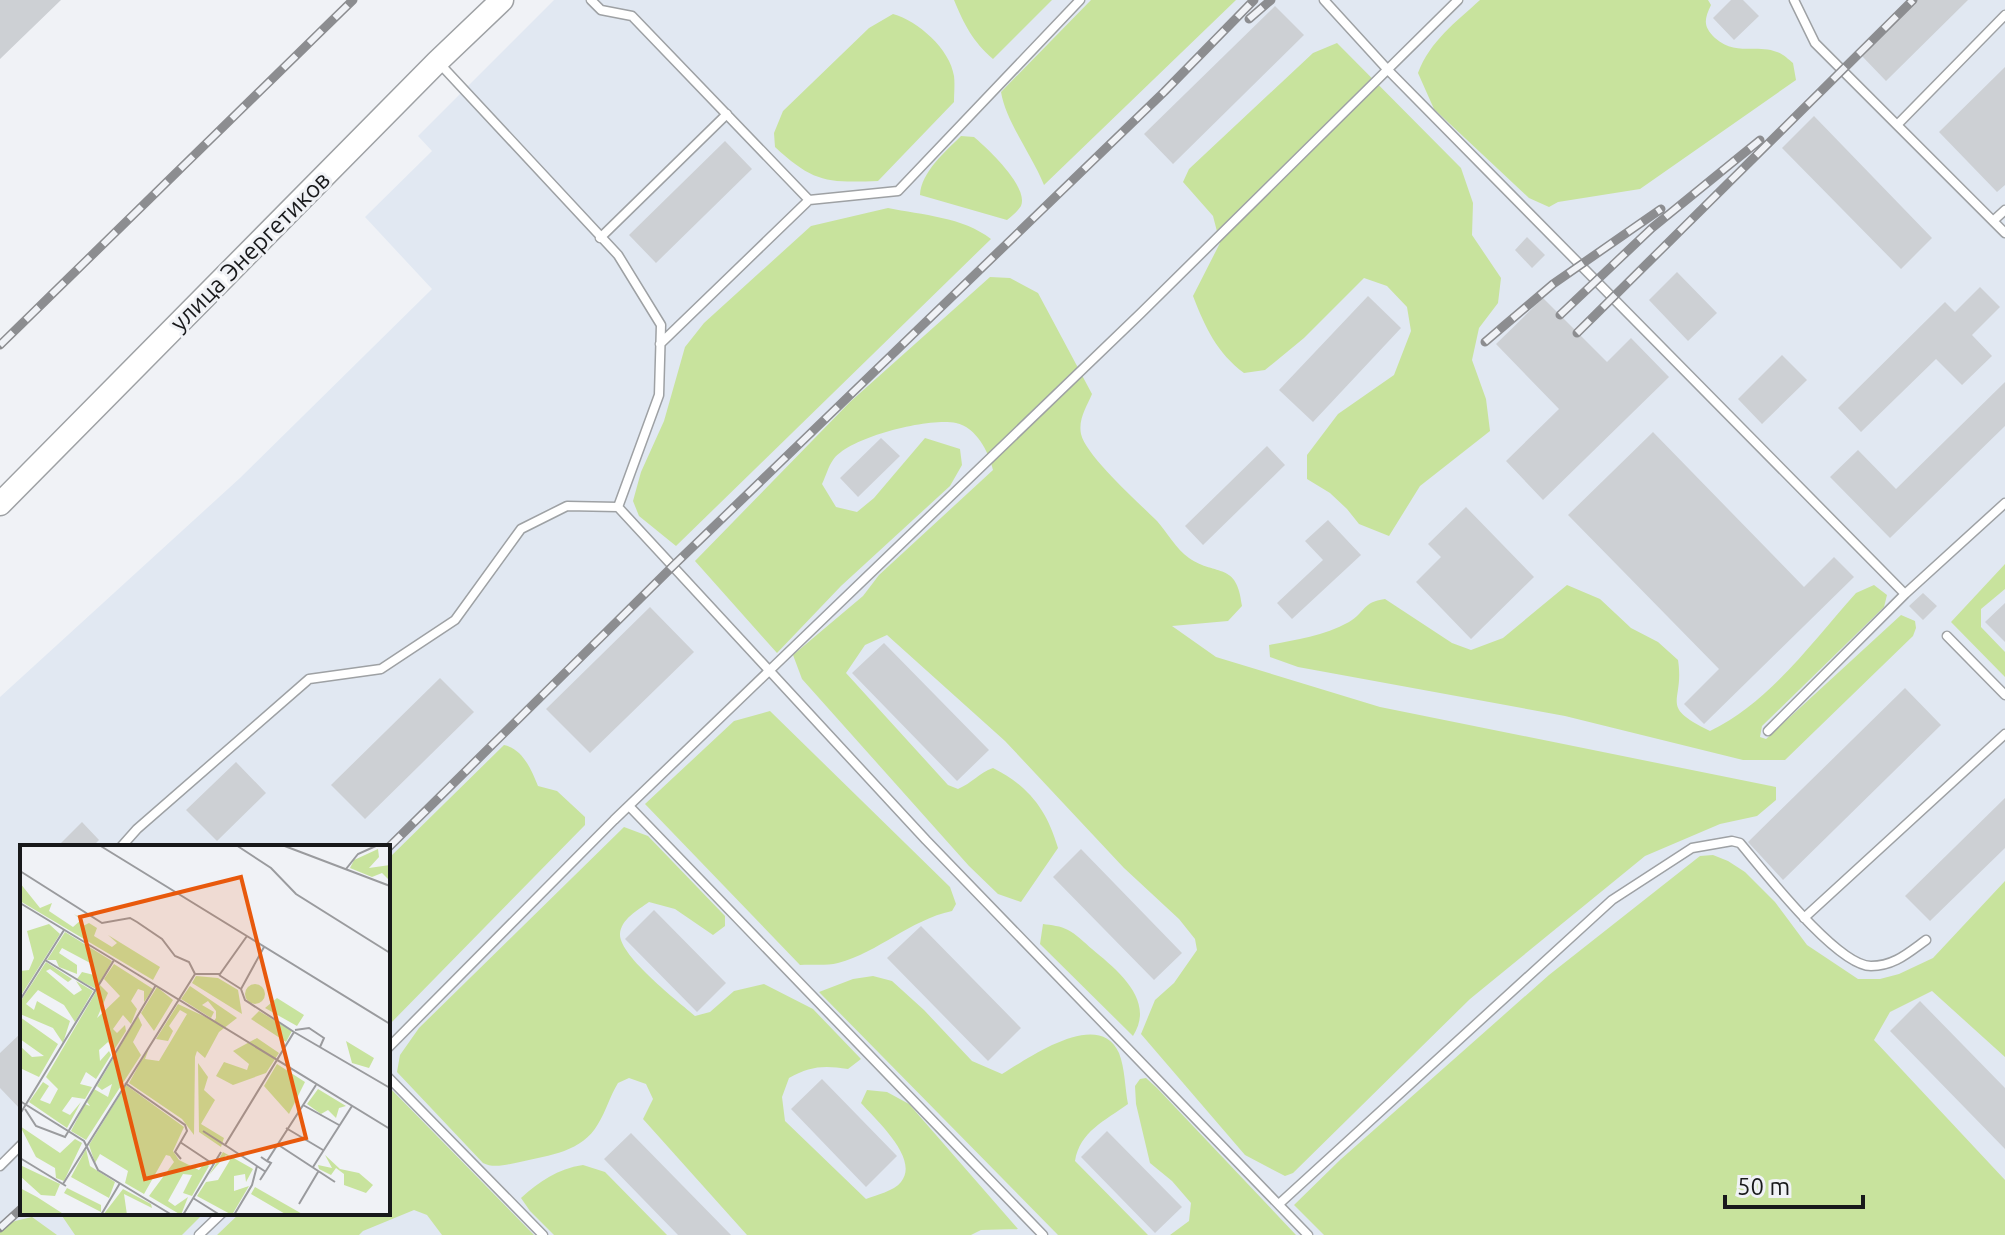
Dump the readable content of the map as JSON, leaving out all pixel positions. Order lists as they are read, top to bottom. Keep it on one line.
{"streets":{"street":["улица Энергетиков"]},"scale_bar":"50 m"}
